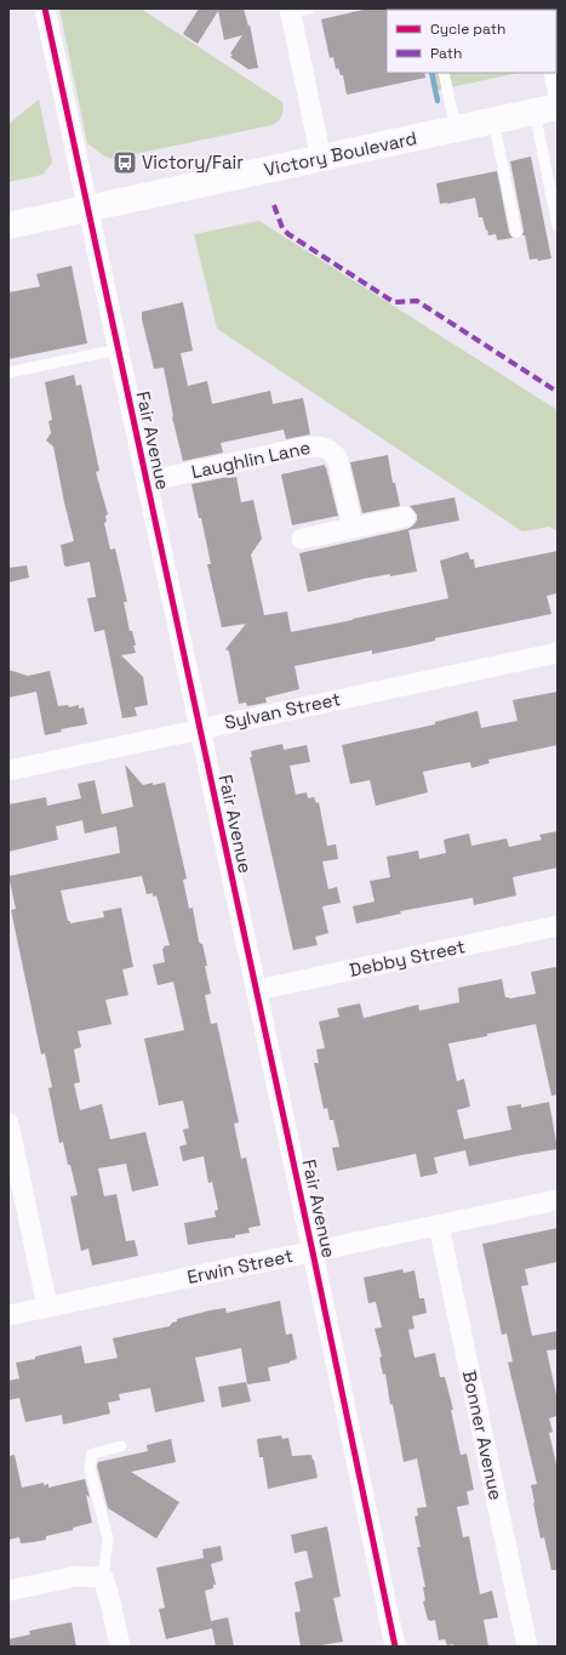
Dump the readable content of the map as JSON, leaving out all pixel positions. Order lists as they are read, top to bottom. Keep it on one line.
{"streets":{"main road":["Victory Boulevard"],"street":["Fair Avenue","Laughlin Lane","Sylvan Street","Debby Street","Erwin Street","Bonner Avenue"]},"crossings":[["Victory Boulevard","Fair Avenue"],["Fair Avenue","Laughlin Lane"],["Fair Avenue","Sylvan Street"],["Fair Avenue","Debby Street"],["Fair Avenue","Erwin Street"],["Erwin Street","Bonner Avenue"]],"places":{"bus stop":["Victory/Fair"]},"legend":["Cycle path","Path"]}
